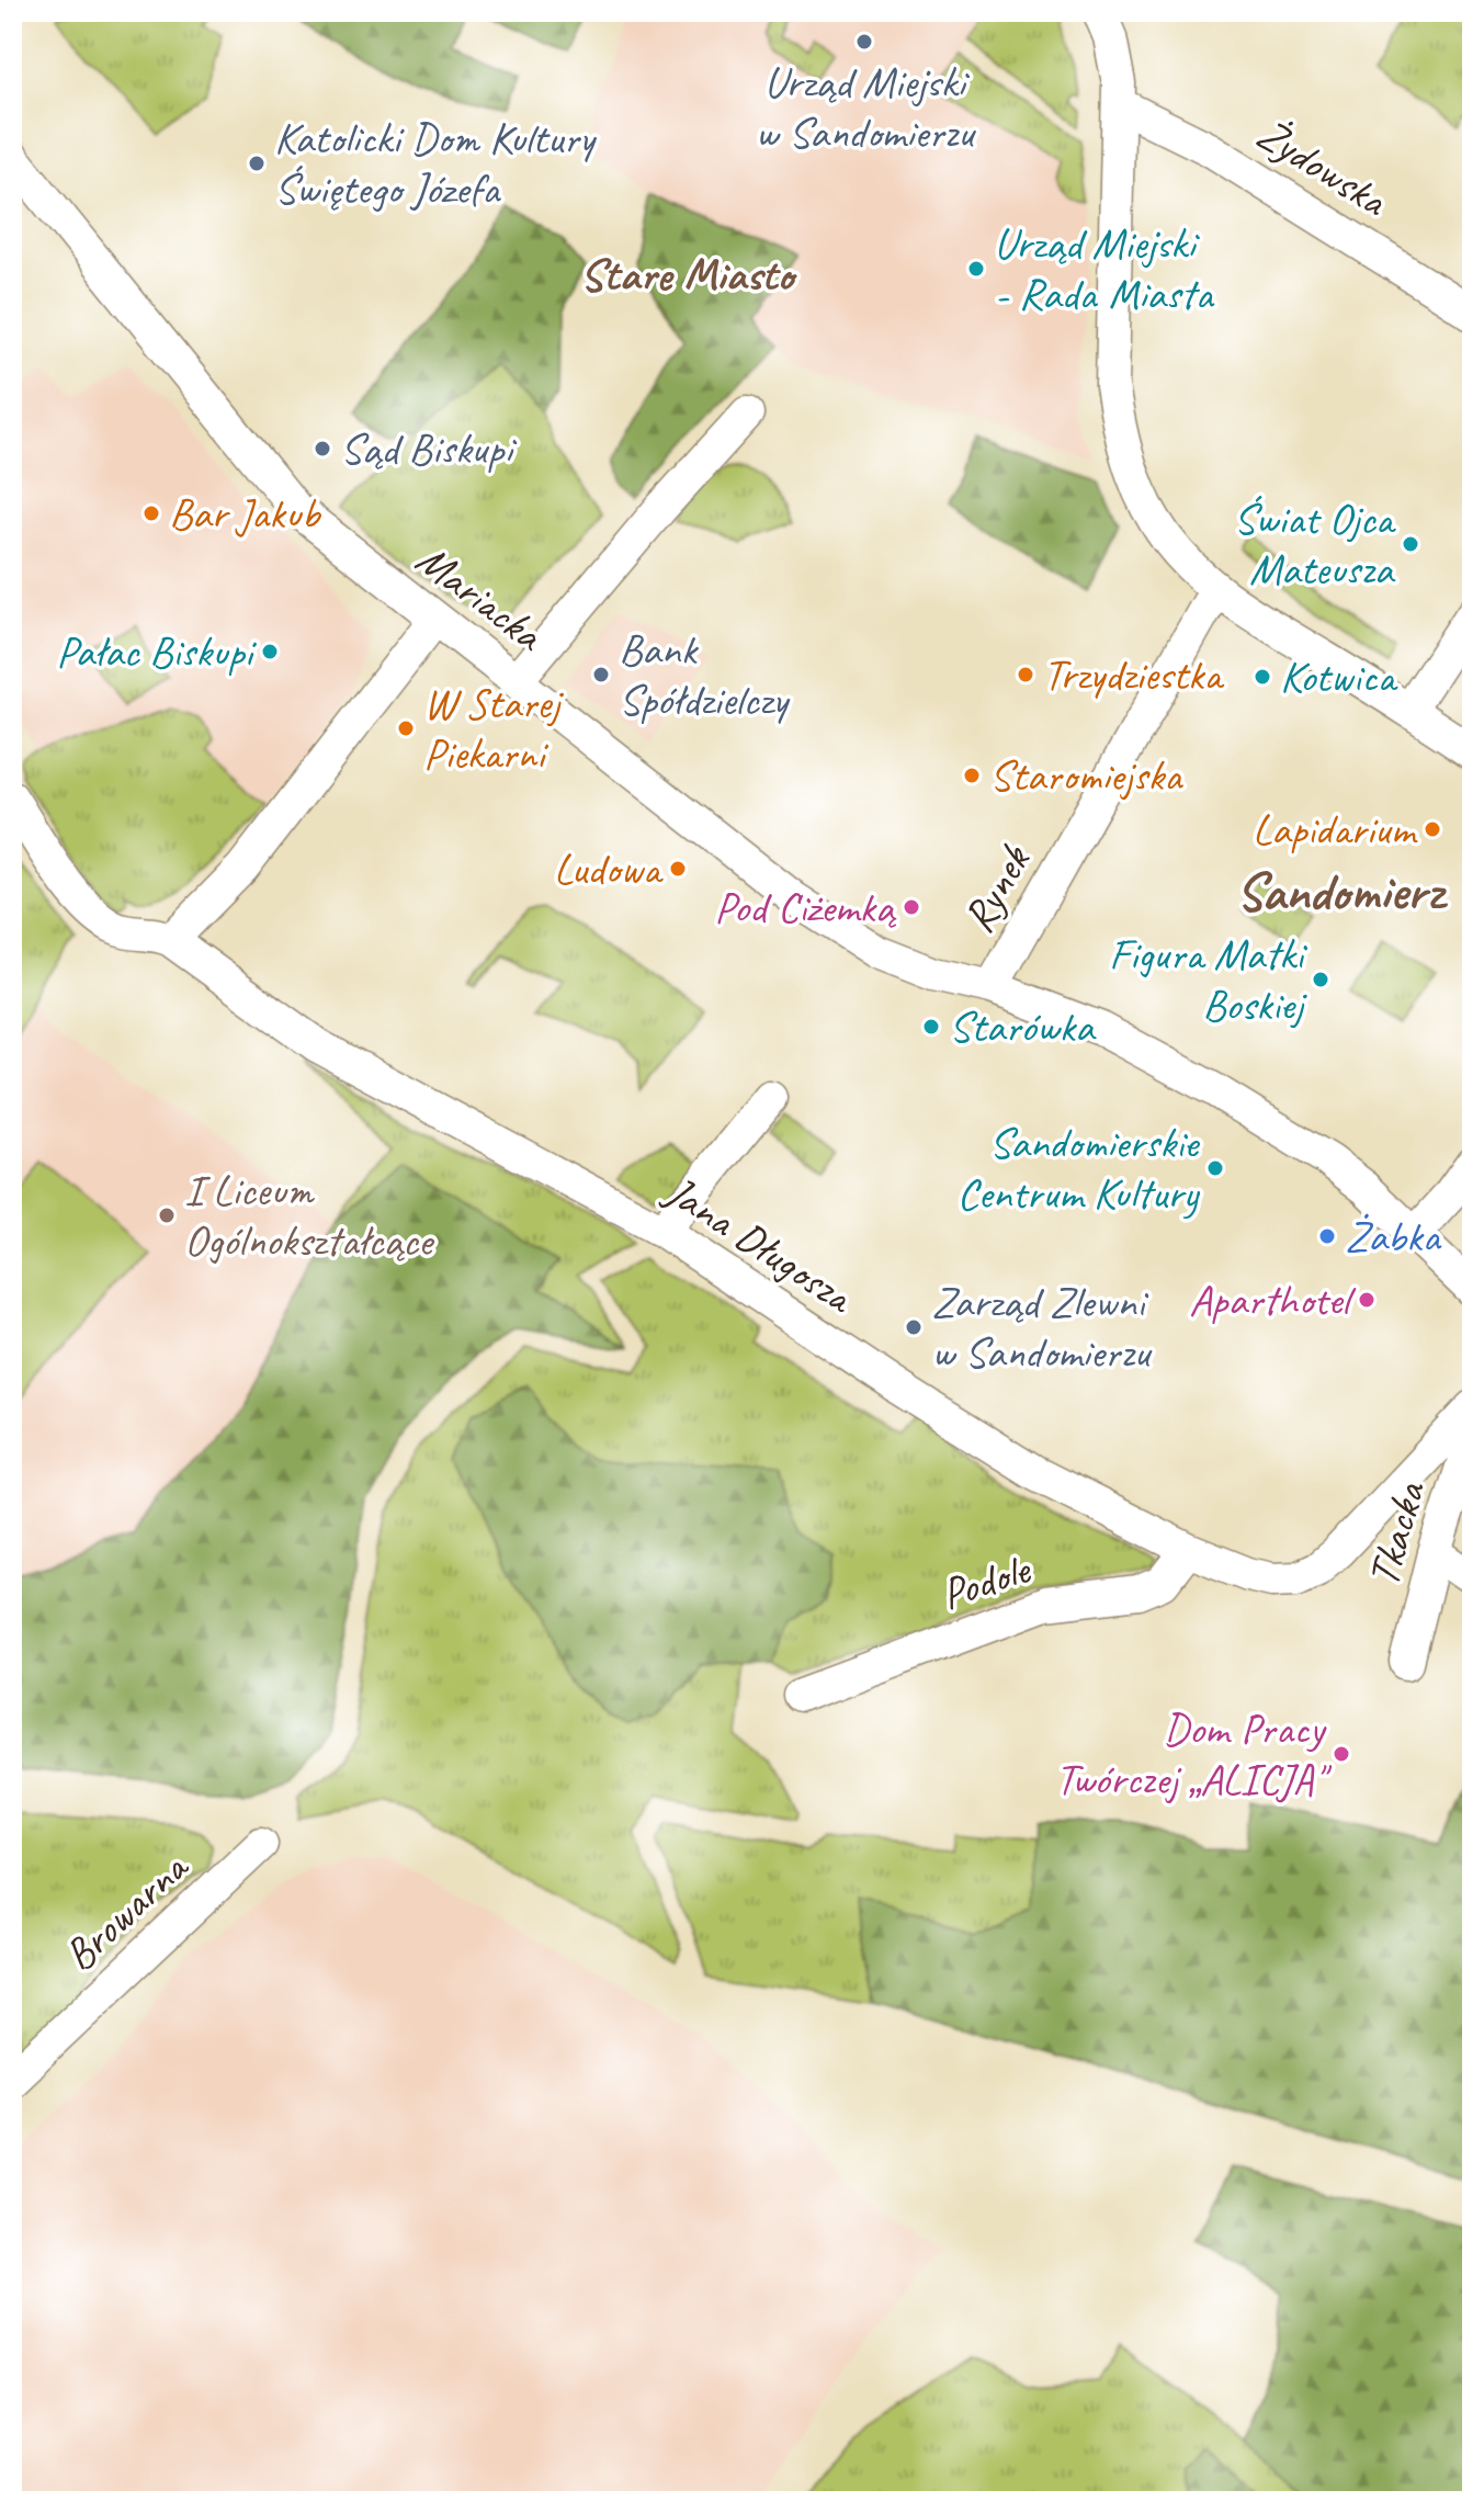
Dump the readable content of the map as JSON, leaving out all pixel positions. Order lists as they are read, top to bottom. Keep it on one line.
{"streets":{"street":["Żydowska","Mariacka","Rynek","Jana Długosza","Tkacka","Podole","Browarna"]},"crossings":[["Mariacka","Rynek"],["Jana Długosza","Podole"]],"districts":["Stare Miasto","Sandomierz"],"places":["Urząd Miejski w Sandomierzu","Katolicki Dom Kultury Świętego Józefa","Urząd Miejski - Rada Miasta","Sąd Biskupi","Bar Jakub","Świat Ojca Mateusza","Pałac Biskupi","Bank Spółdzielczy","Trzydziestka","Kotwica","W Starej Piekarni","Staromiejska","Lapidarium","Ludowa","Pod Ciżemką","Figura Matki Boskiej","Starówka","Sandomierskie Centrum Kultury","I Liceum Ogólnokształcące","Żabka","Aparthotel","Zarząd Zlewni w Sandomierzu","Dom Pracy Twórczej „ALICJA\""]}
